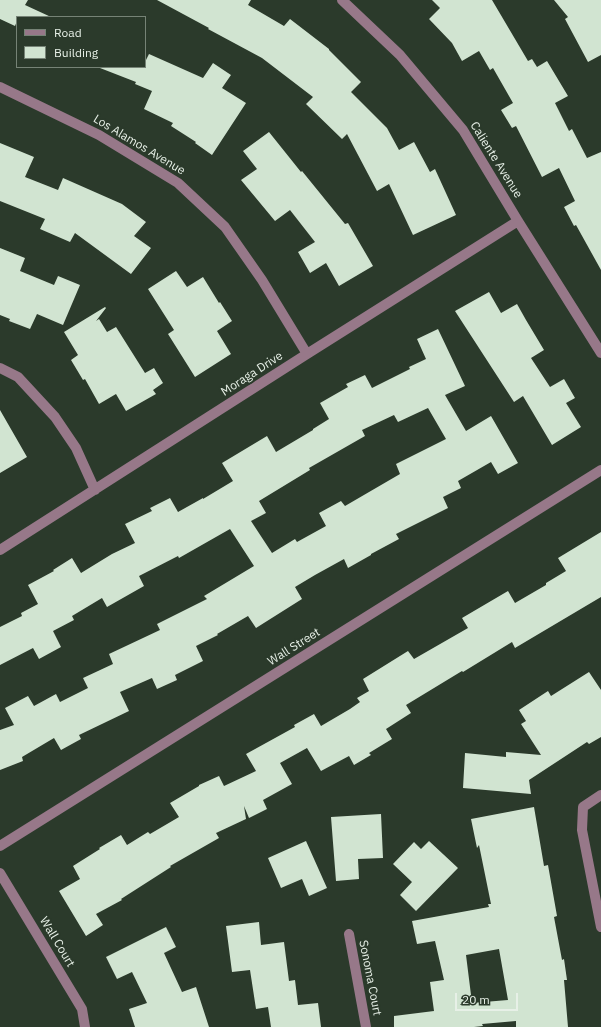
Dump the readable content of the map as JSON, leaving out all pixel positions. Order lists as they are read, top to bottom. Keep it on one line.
{"streets":{"street":["Los Alamos Avenue","Caliente Avenue","Moraga Drive","Wall Street","Wall Court","Sonoma Court"]},"crossings":[["Los Alamos Avenue","Moraga Drive"],["Caliente Avenue","Moraga Drive"]],"legend":["Road","Building"],"scale_bar":"20 m"}
